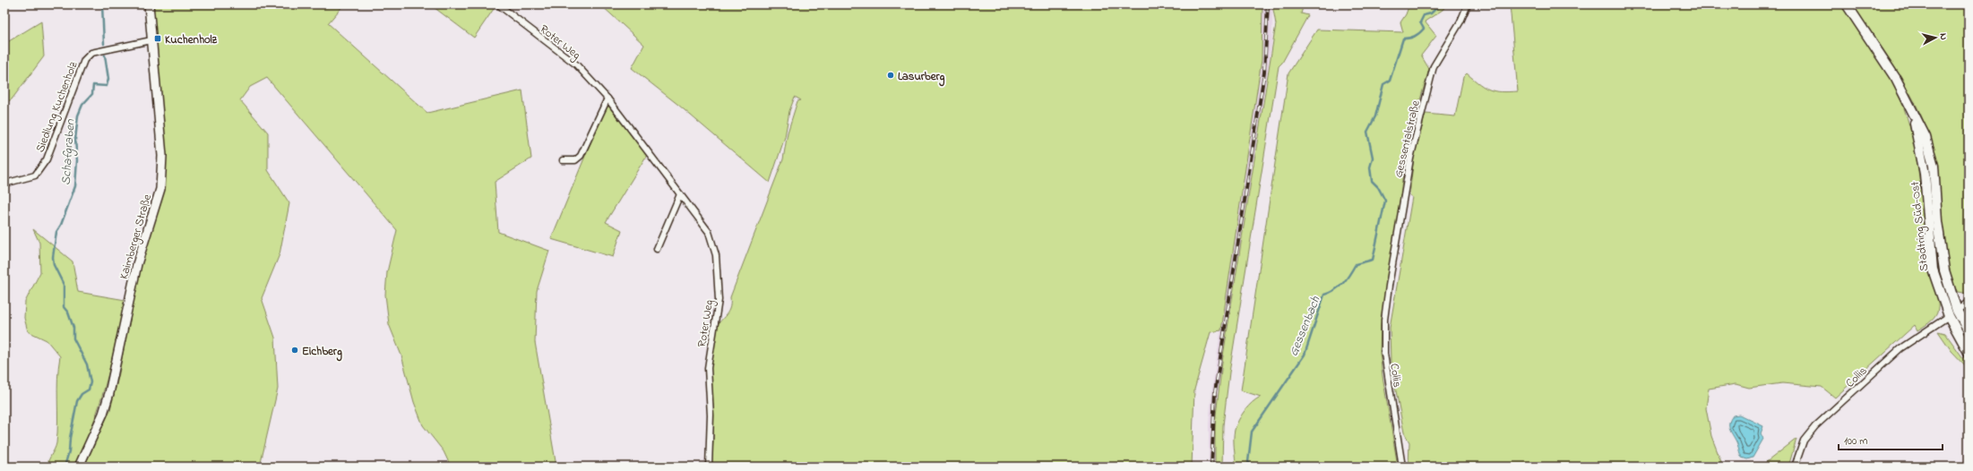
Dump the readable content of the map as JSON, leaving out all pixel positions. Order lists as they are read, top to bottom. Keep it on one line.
{"streets":{"main road":["Stadtring Süd-Ost","Kaimberger Straße"],"street":["Roter Weg","Siedlung Kuchenholz","Gessentalstraße","Collis"]},"crossings":[["Siedlung Kuchenholz","Kaimberger Straße"],["Gessentalstraße","Collis"],["Stadtring Süd-Ost","Collis"]],"water":["Schafgraben","Gessenbach"],"places":{"transit":["Kuchenholz"],"other":["Lasurberg","Eichberg"]},"scale_bar":"100 m","north":"right"}
